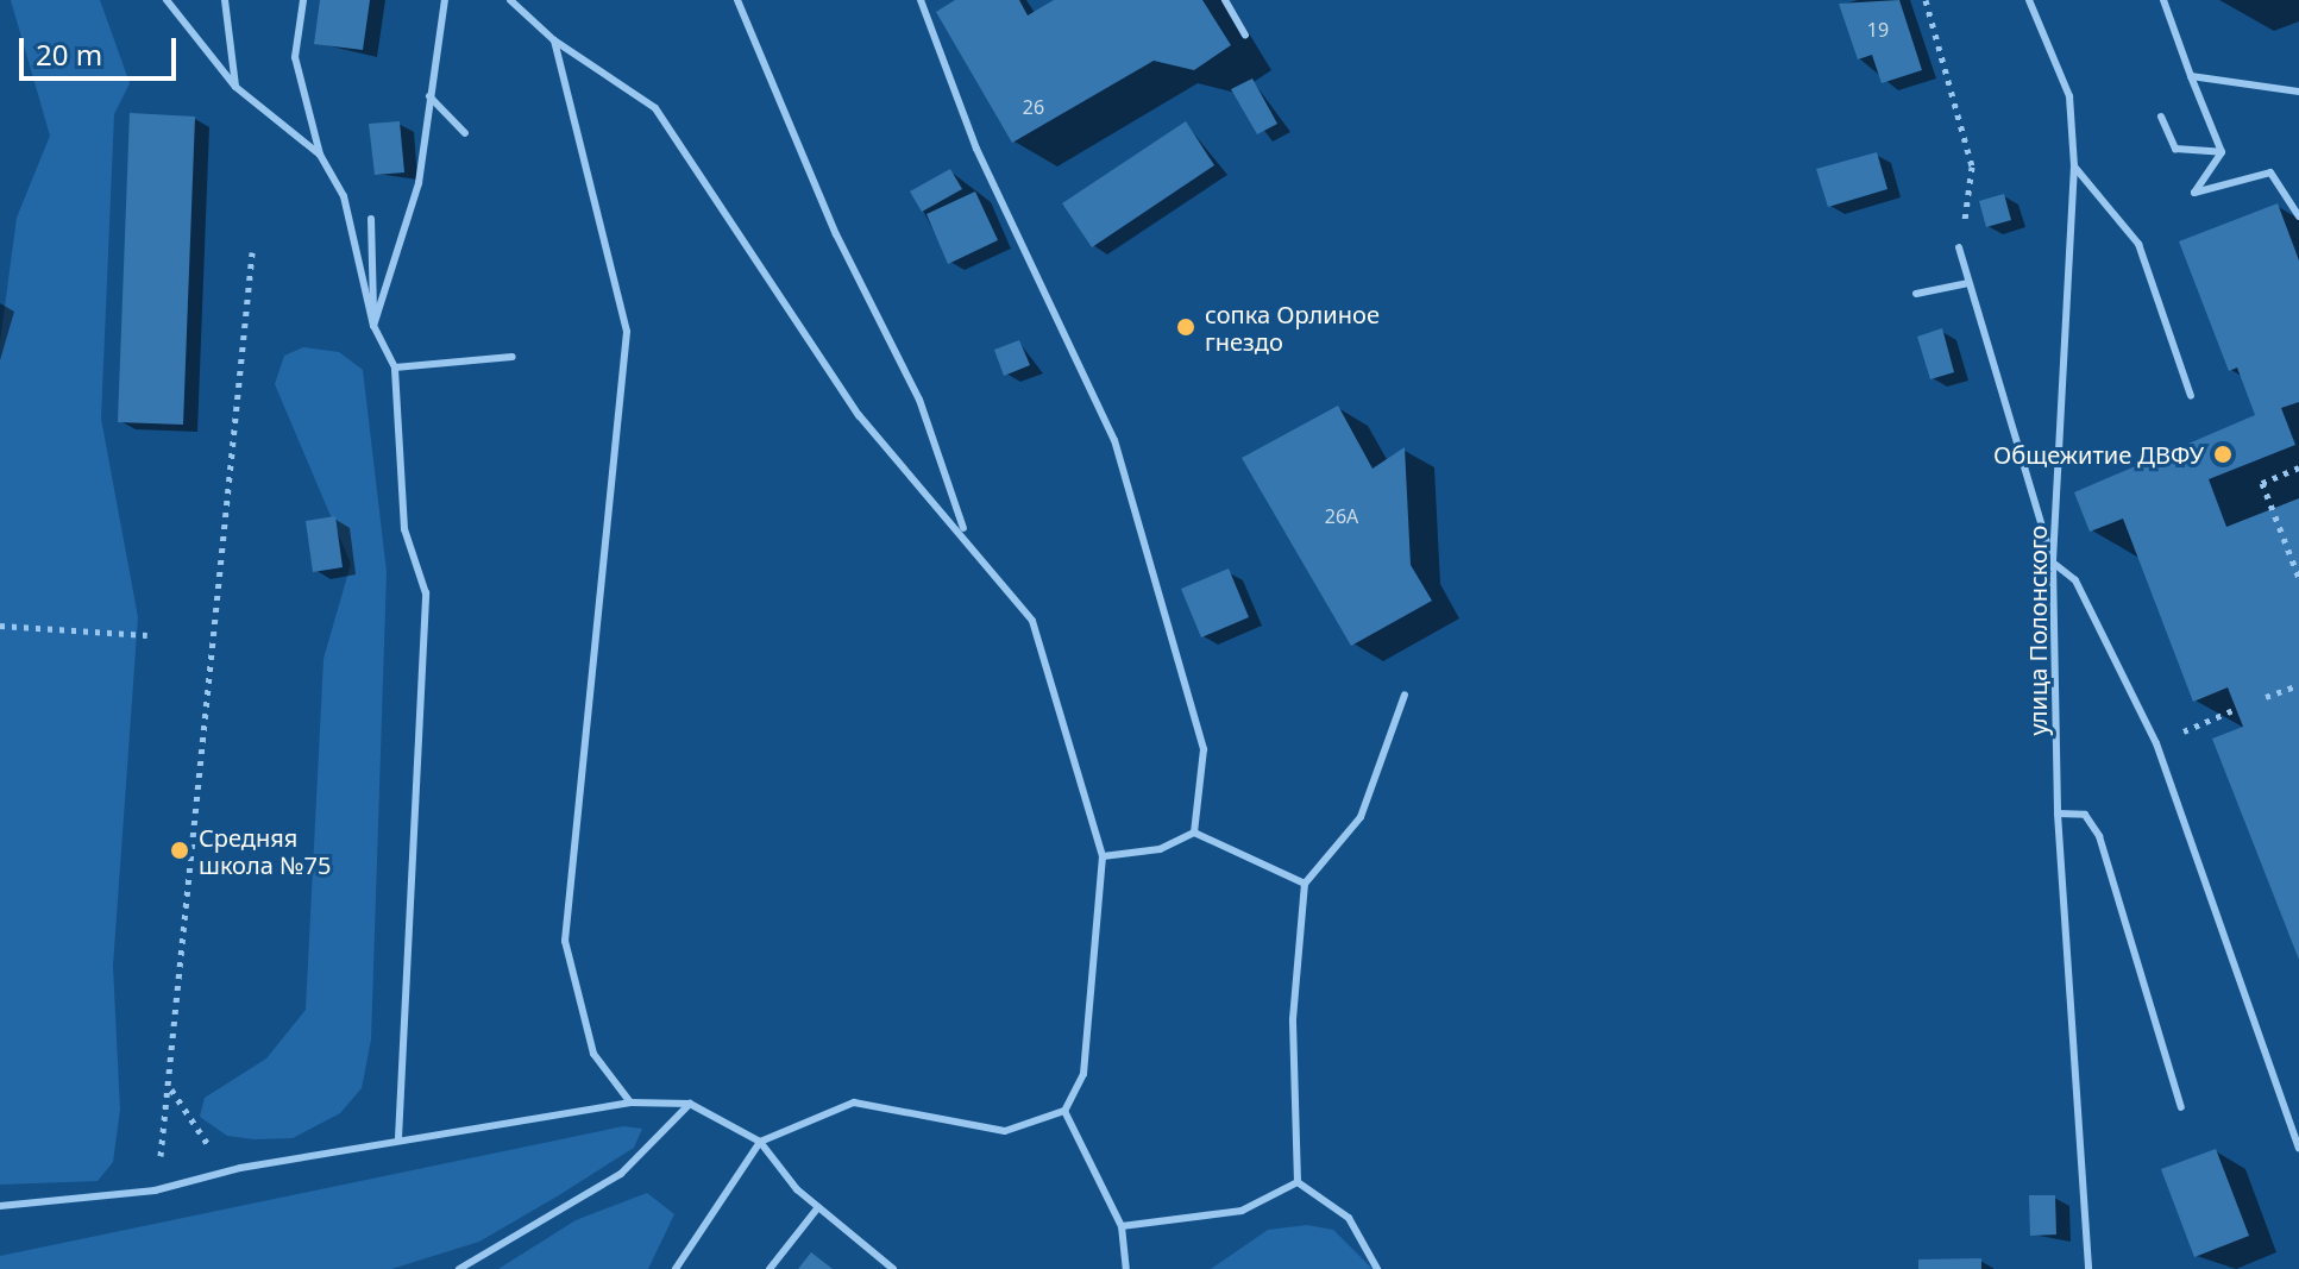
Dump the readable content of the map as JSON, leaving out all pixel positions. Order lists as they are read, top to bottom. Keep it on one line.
{"streets":{"lane":["улица Полонского"]},"places":["сопка Орлиное гнездо","Общежитие ДВФУ","Средняя школа №75"],"house_numbers":["19","26","26А"],"scale_bar":"20 m"}
